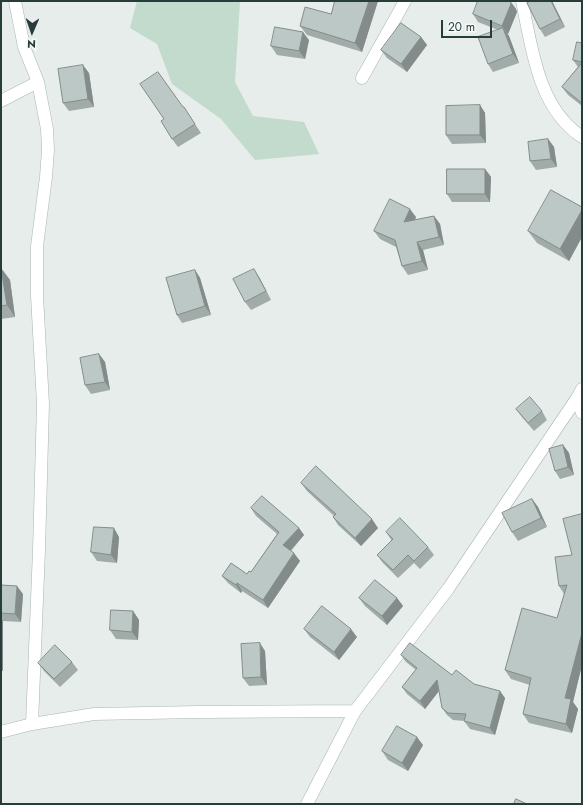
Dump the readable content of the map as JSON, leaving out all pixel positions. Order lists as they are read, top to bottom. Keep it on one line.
{"scale_bar":"20 m","north":"bottom"}
